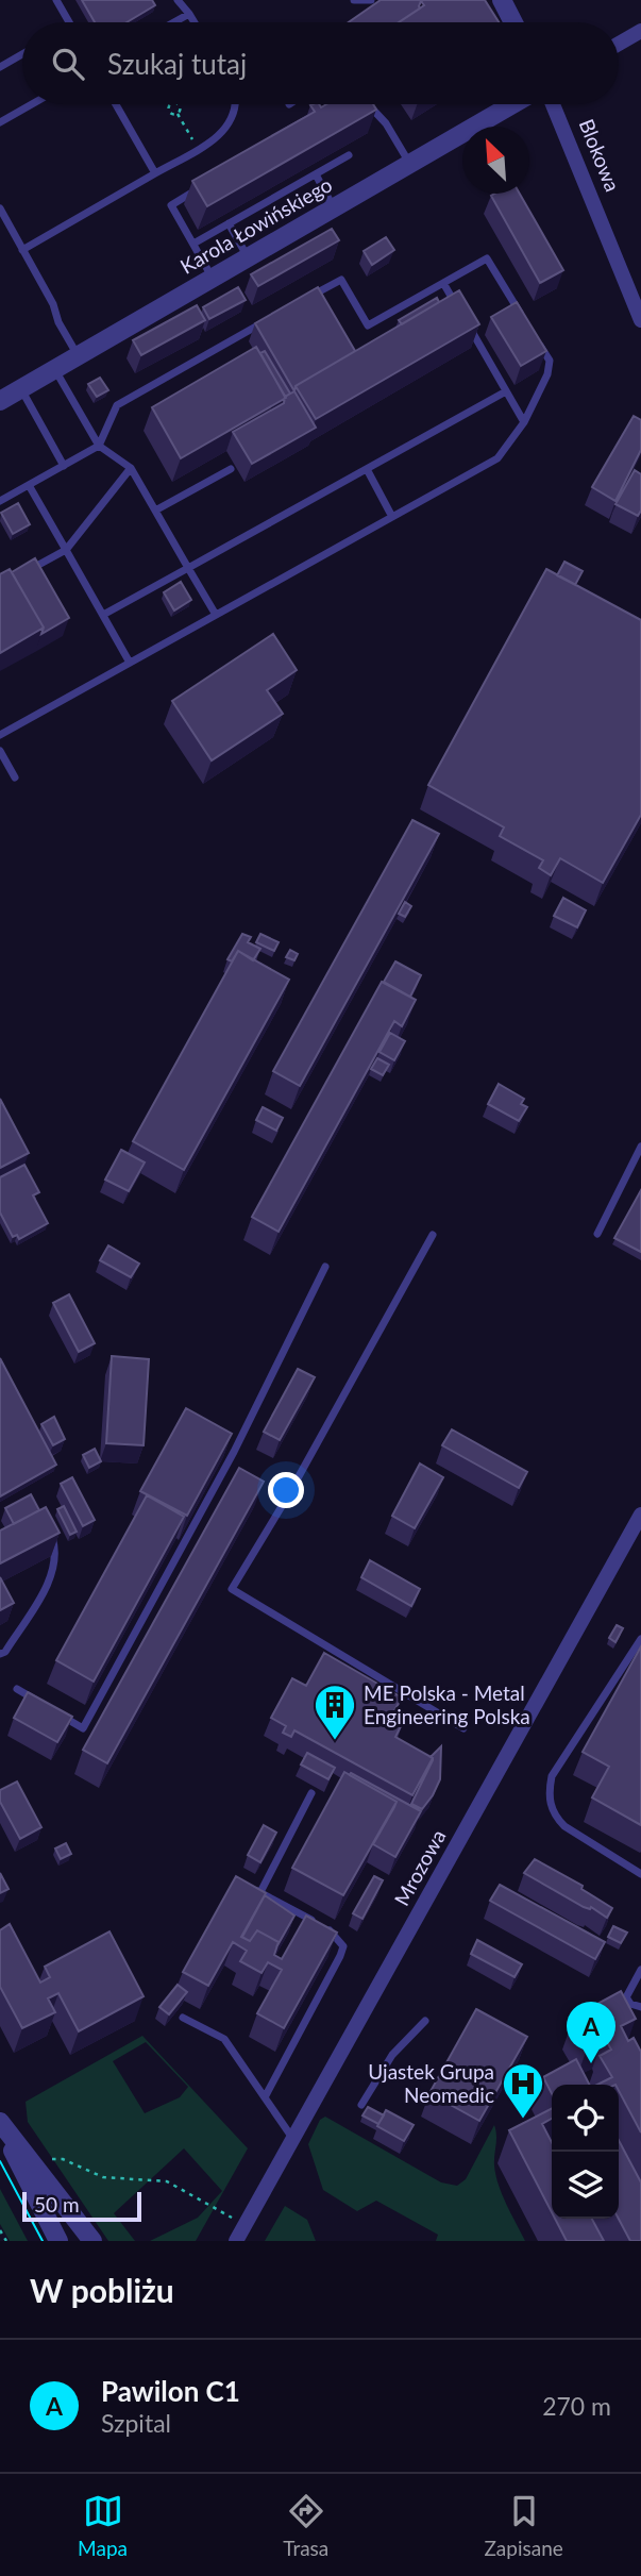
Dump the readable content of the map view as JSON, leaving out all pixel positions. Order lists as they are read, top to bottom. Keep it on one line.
{"streets":{"street":["Blokowa","Karola Łowińskiego","Mrozowa"]},"places":{"building":["ME Polska - Metal Engineering Polska"],"hospital":["Ujastek Grupa Neomedic"]},"scale_bar":"50 m","north":"top left","page":{"search":"Szukaj tutaj","pins":"A","scale":"50 m","heading":"W pobliżu","list":[{"mark":"A","name":"Pawilon C1","note":"Szpital","value":"270 m"}],"nav":["Mapa","Trasa","Zapisane"]}}
